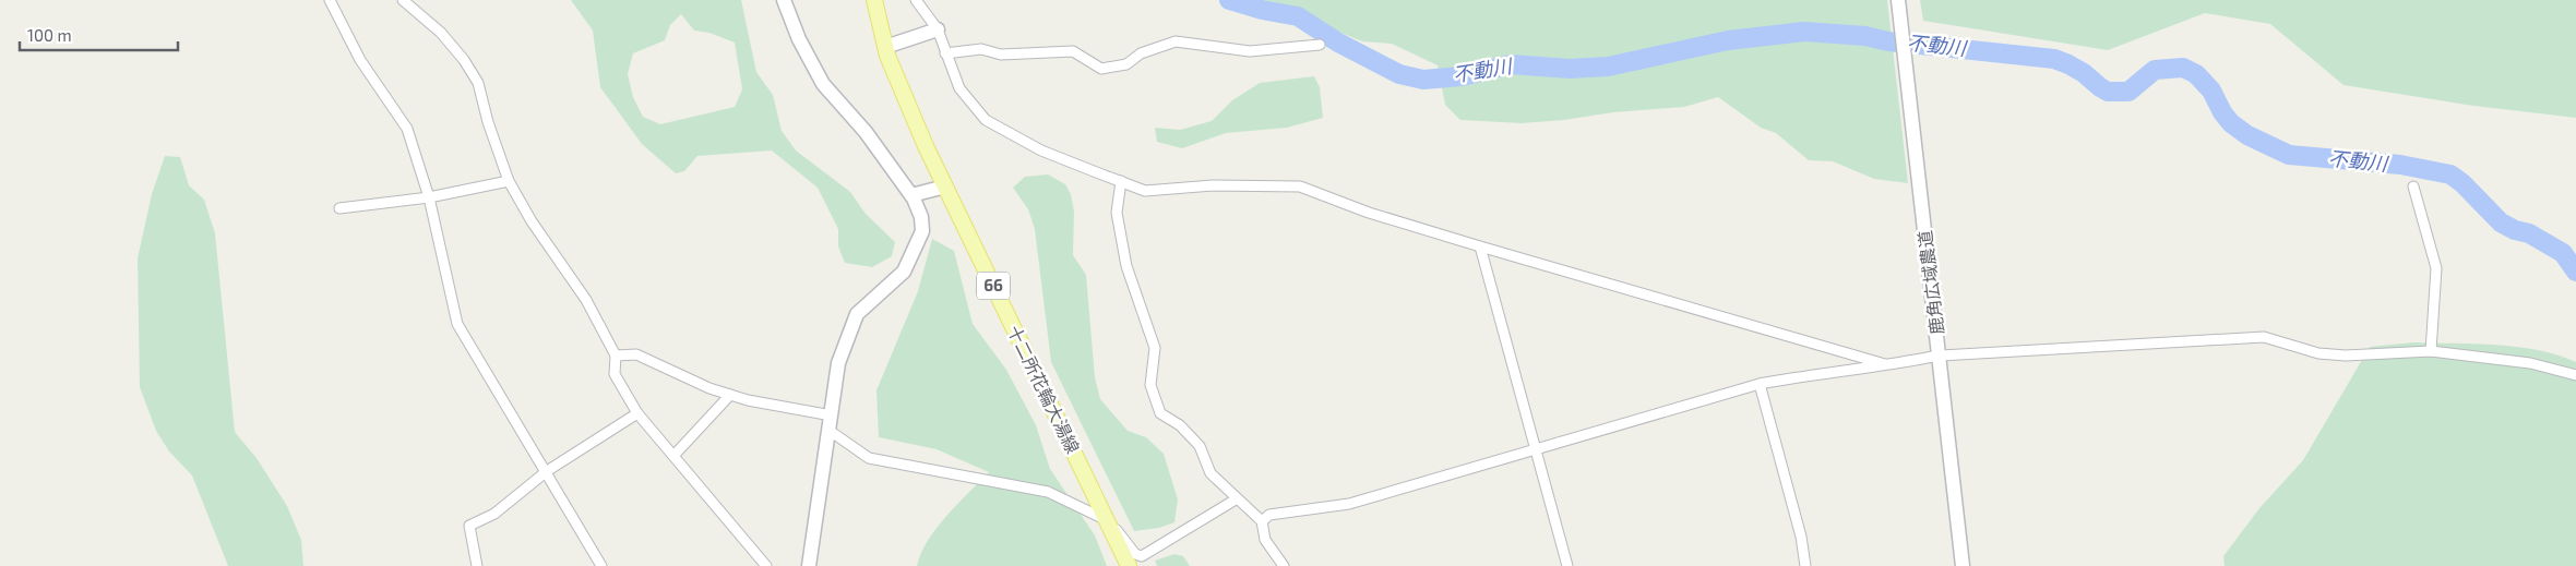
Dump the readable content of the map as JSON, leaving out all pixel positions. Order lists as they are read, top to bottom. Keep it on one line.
{"streets":{"main road":["66","十二所花輪大湯線"],"street":["鹿角広域農道"]},"water":["不動川"],"scale_bar":"100 m"}
